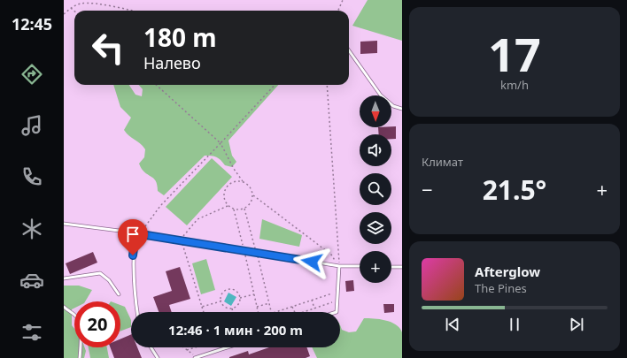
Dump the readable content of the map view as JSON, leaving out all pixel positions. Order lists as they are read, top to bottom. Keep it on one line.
{"north":"bottom","page":{"tabs":"12:45","tile":[["17","km/h"],"Климат"],"turn":["180 m","Налево"],"map_buttons":"+","heat":["−","21.5°","+"],"song":["Afterglow","The Pines"],"limit":"20","trip":"12:46 · 1 мин · 200 m"}}
